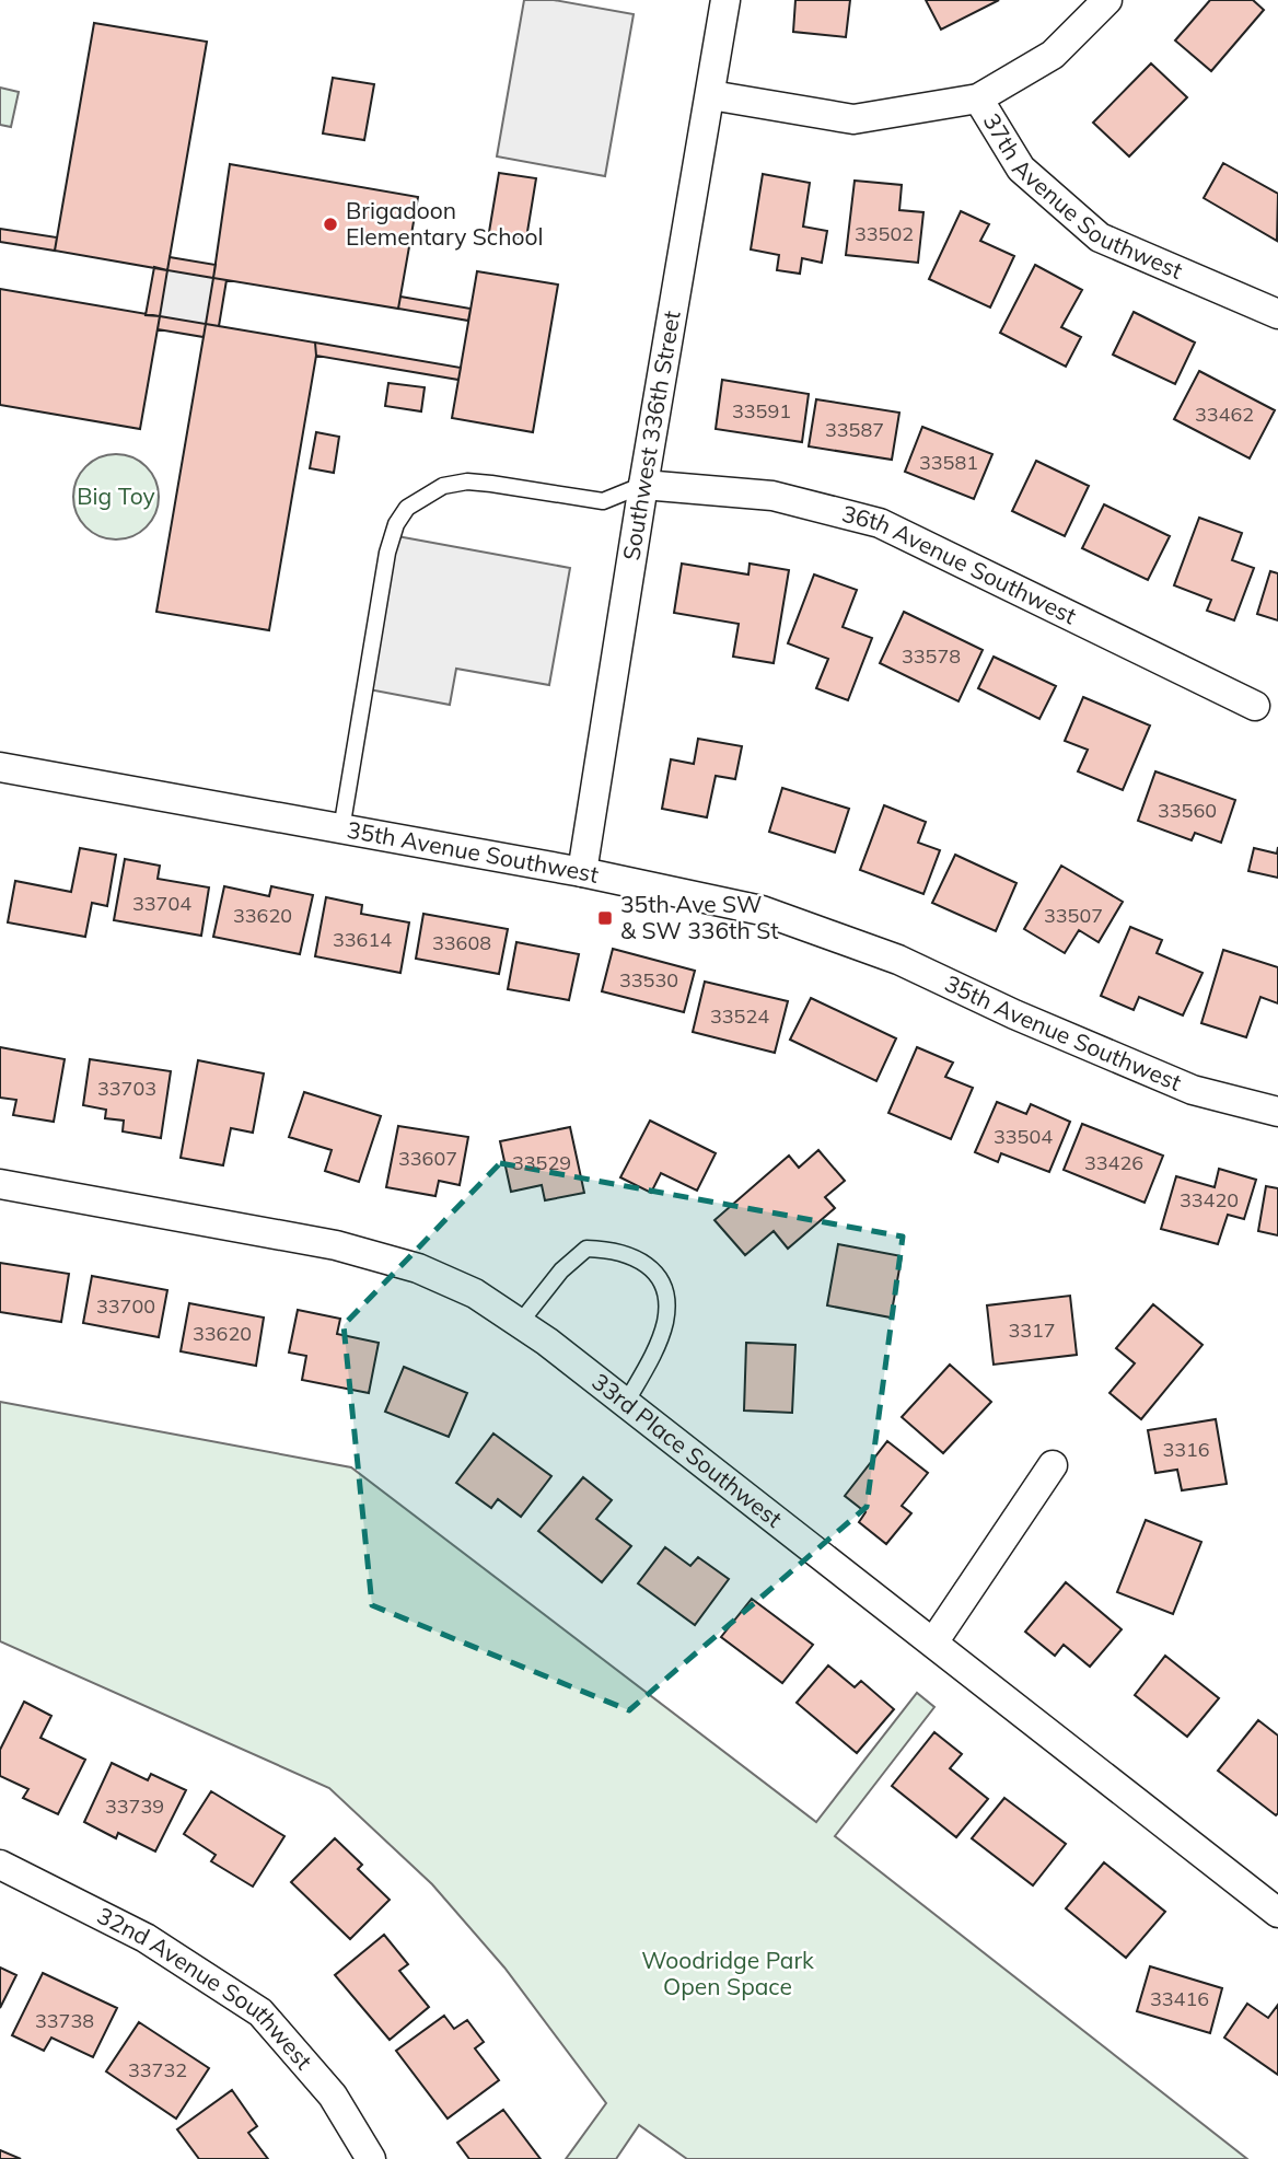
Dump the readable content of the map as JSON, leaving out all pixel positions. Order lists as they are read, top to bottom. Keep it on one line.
{"streets":{"street":["37th Avenue Southwest","Southwest 336th Street","36th Avenue Southwest","35th Avenue Southwest","33rd Place Southwest","32nd Avenue Southwest"]},"crossings":[["37th Avenue Southwest","Southwest 336th Street"],["Southwest 336th Street","36th Avenue Southwest"],["Southwest 336th Street","35th Avenue Southwest"]],"parks":["Big Toy","Woodridge Park Open Space"],"places":{"other":["Brigadoon Elementary School"],"transit":["35th Ave SW & SW 336th St"]},"house_numbers":["33502","33591","33462","33587","33581","33578","33560","33704","33620","33507","33614","33608","33530","33524","33703","33504","33607","33529","33426","33420","33700","3317","33620","3316","33739","33416","33738","33732"]}
